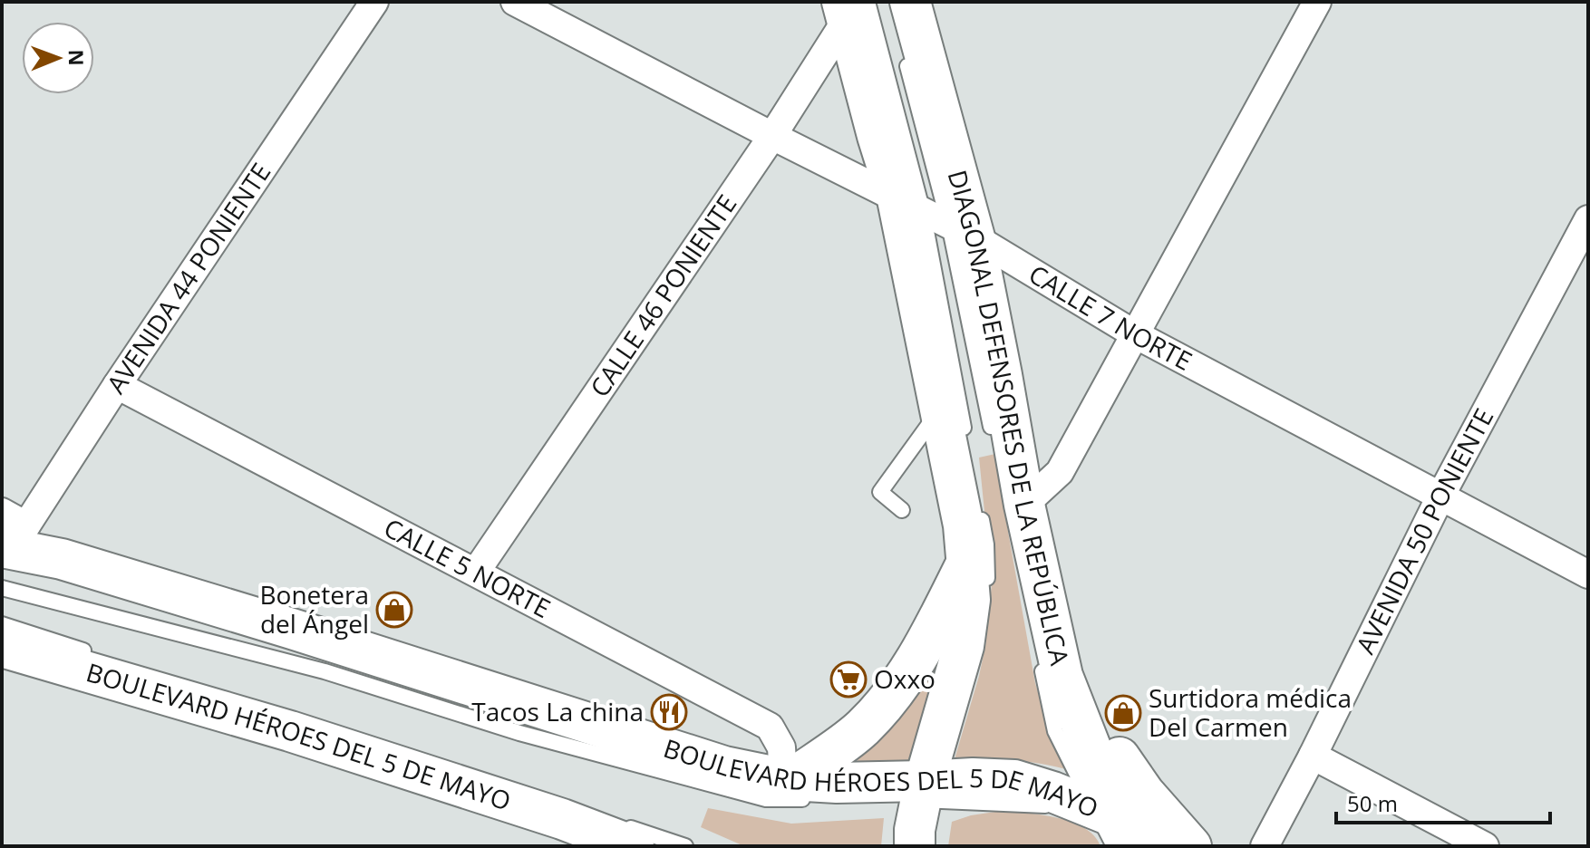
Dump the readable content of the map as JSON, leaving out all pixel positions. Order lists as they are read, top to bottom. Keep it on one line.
{"streets":{"main road":["DIAGONAL DEFENSORES DE LA REPÚBLICA","BOULEVARD HÉROES DEL 5 DE MAYO"],"street":["AVENIDA 44 PONIENTE","CALLE 46 PONIENTE","CALLE 7 NORTE","AVENIDA 50 PONIENTE","CALLE 5 NORTE"]},"crossings":[["AVENIDA 44 PONIENTE","CALLE 5 NORTE"],["AVENIDA 44 PONIENTE","BOULEVARD HÉROES DEL 5 DE MAYO"],["CALLE 46 PONIENTE","CALLE 7 NORTE"],["CALLE 46 PONIENTE","CALLE 5 NORTE"],["CALLE 7 NORTE","DIAGONAL DEFENSORES DE LA REPÚBLICA"],["CALLE 7 NORTE","AVENIDA 50 PONIENTE"],["DIAGONAL DEFENSORES DE LA REPÚBLICA","BOULEVARD HÉROES DEL 5 DE MAYO"],["CALLE 5 NORTE","BOULEVARD HÉROES DEL 5 DE MAYO"]],"places":{"shop":["Bonetera del Ángel","Surtidora médica Del Carmen"],"supermarket":["Oxxo"],"restaurant":["Tacos La china"]},"scale_bar":"50 m","north":"right"}
